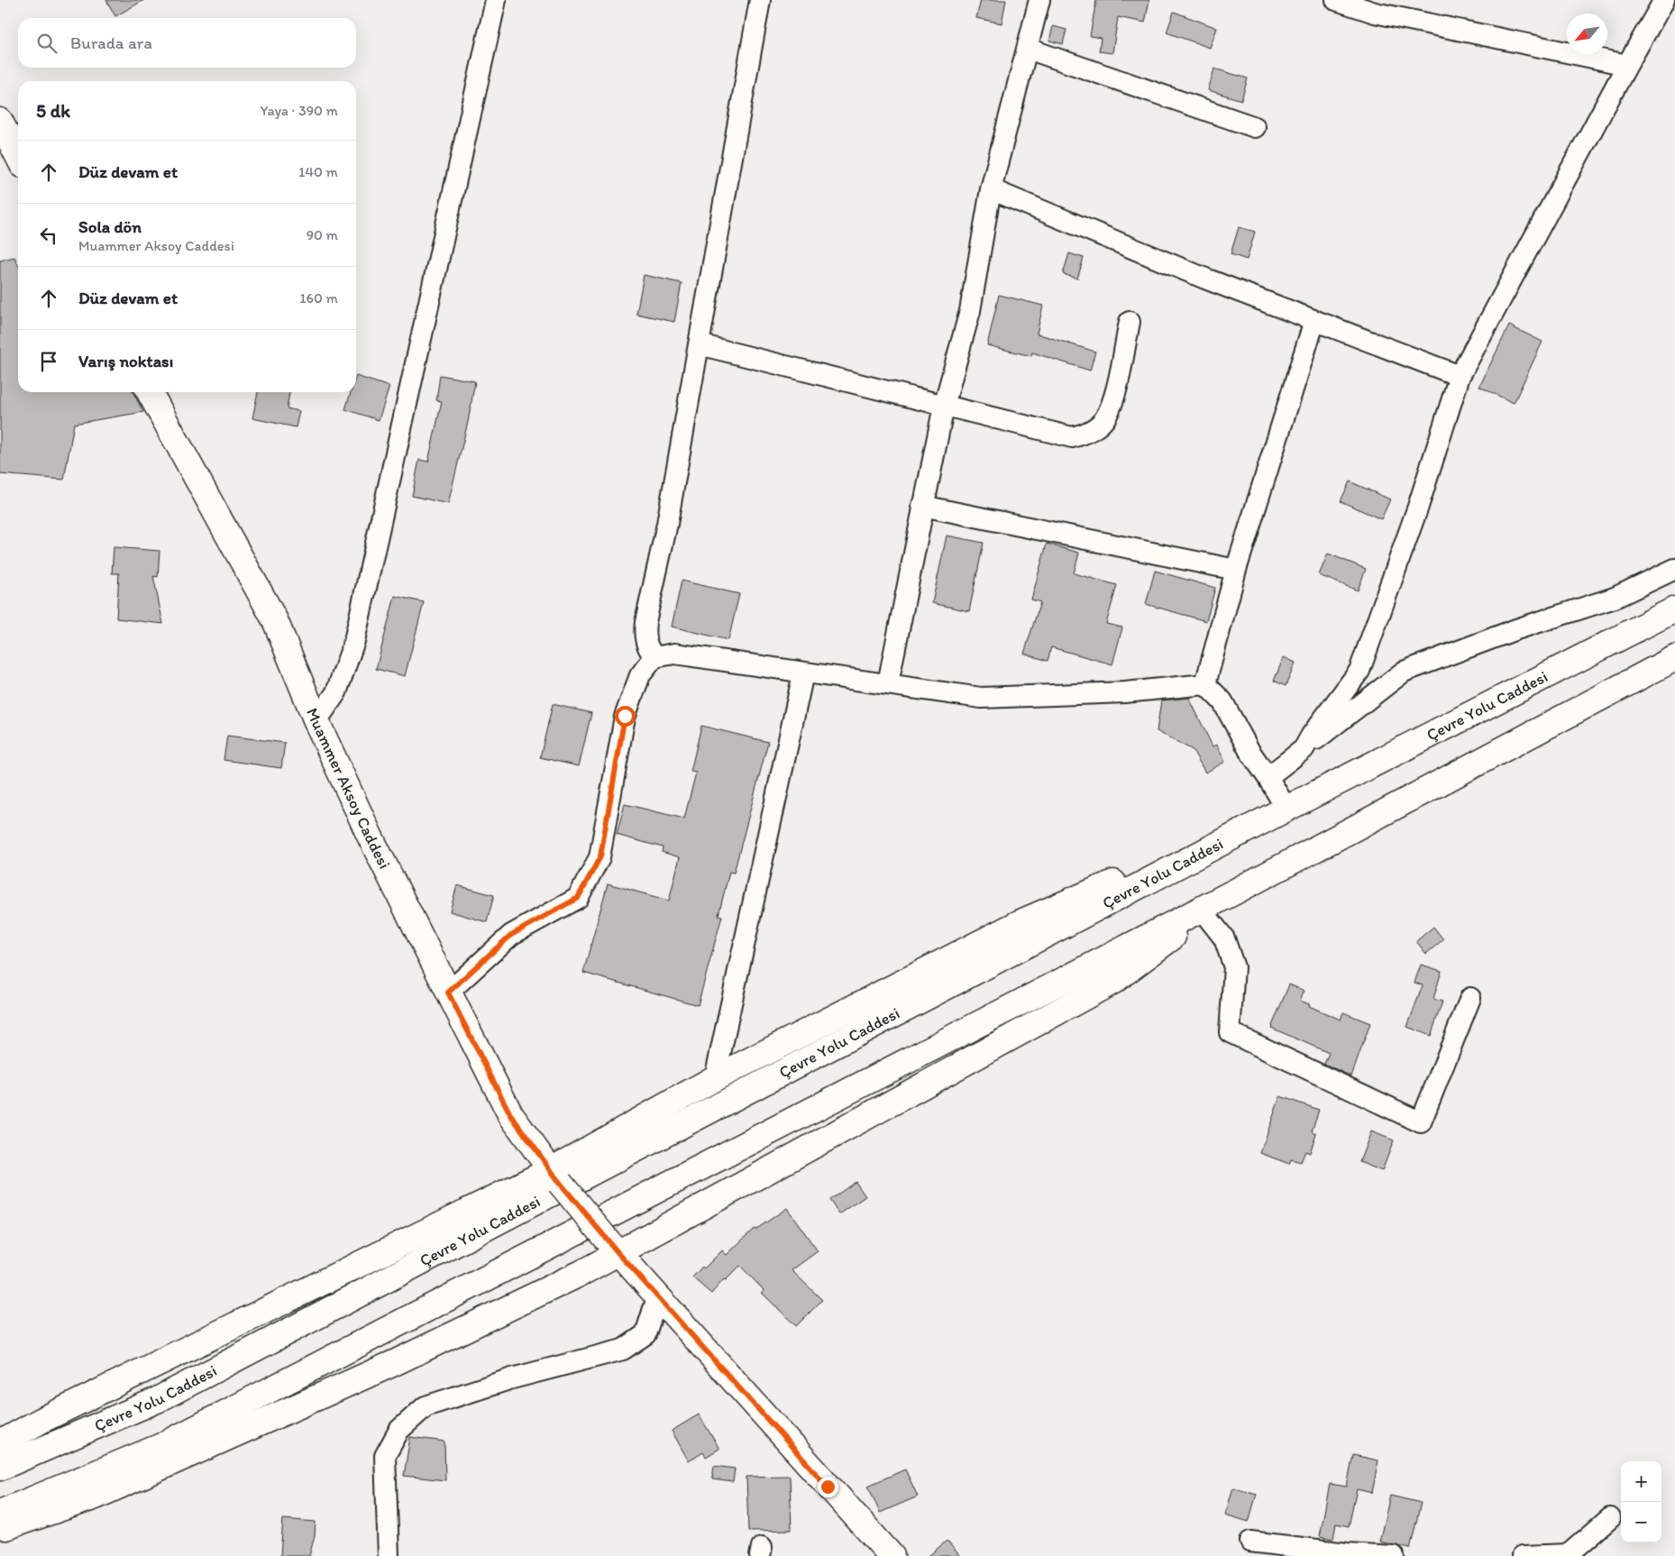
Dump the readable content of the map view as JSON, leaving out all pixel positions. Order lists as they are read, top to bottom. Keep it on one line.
{"streets":{"main road":["Çevre Yolu Caddesi","Muammer Aksoy Caddesi"]},"north":"bottom left","page":{"search":"Burada ara","heading":["5 dk","Yaya · 390 m"],"list":[["Düz devam et","140 m"],["Sola dön","Muammer Aksoy Caddesi","90 m"],["Düz devam et","160 m"],"Varış noktası"],"map_buttons":["+","−"]}}
